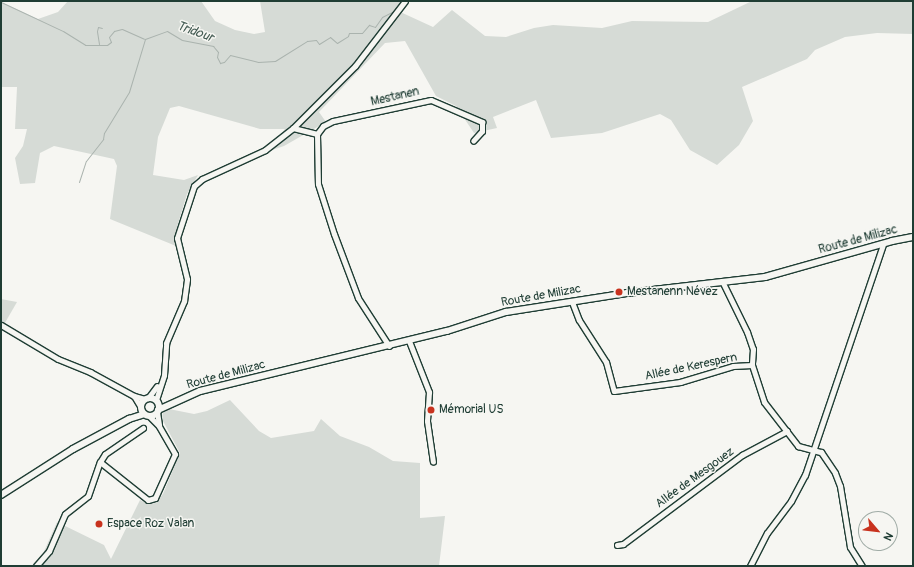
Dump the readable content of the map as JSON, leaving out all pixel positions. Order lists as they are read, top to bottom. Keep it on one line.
{"streets":{"main road":["Route de Milizac"],"street":["Mestanen","Allée de Kerespern","Allée de Mesgouez"]},"crossings":[["Route de Milizac","Allée de Kerespern"]],"water":["Tridour"],"places":["Mestanenn Névez","Mémorial US","Espace Roz Valan"],"north":"bottom right"}
